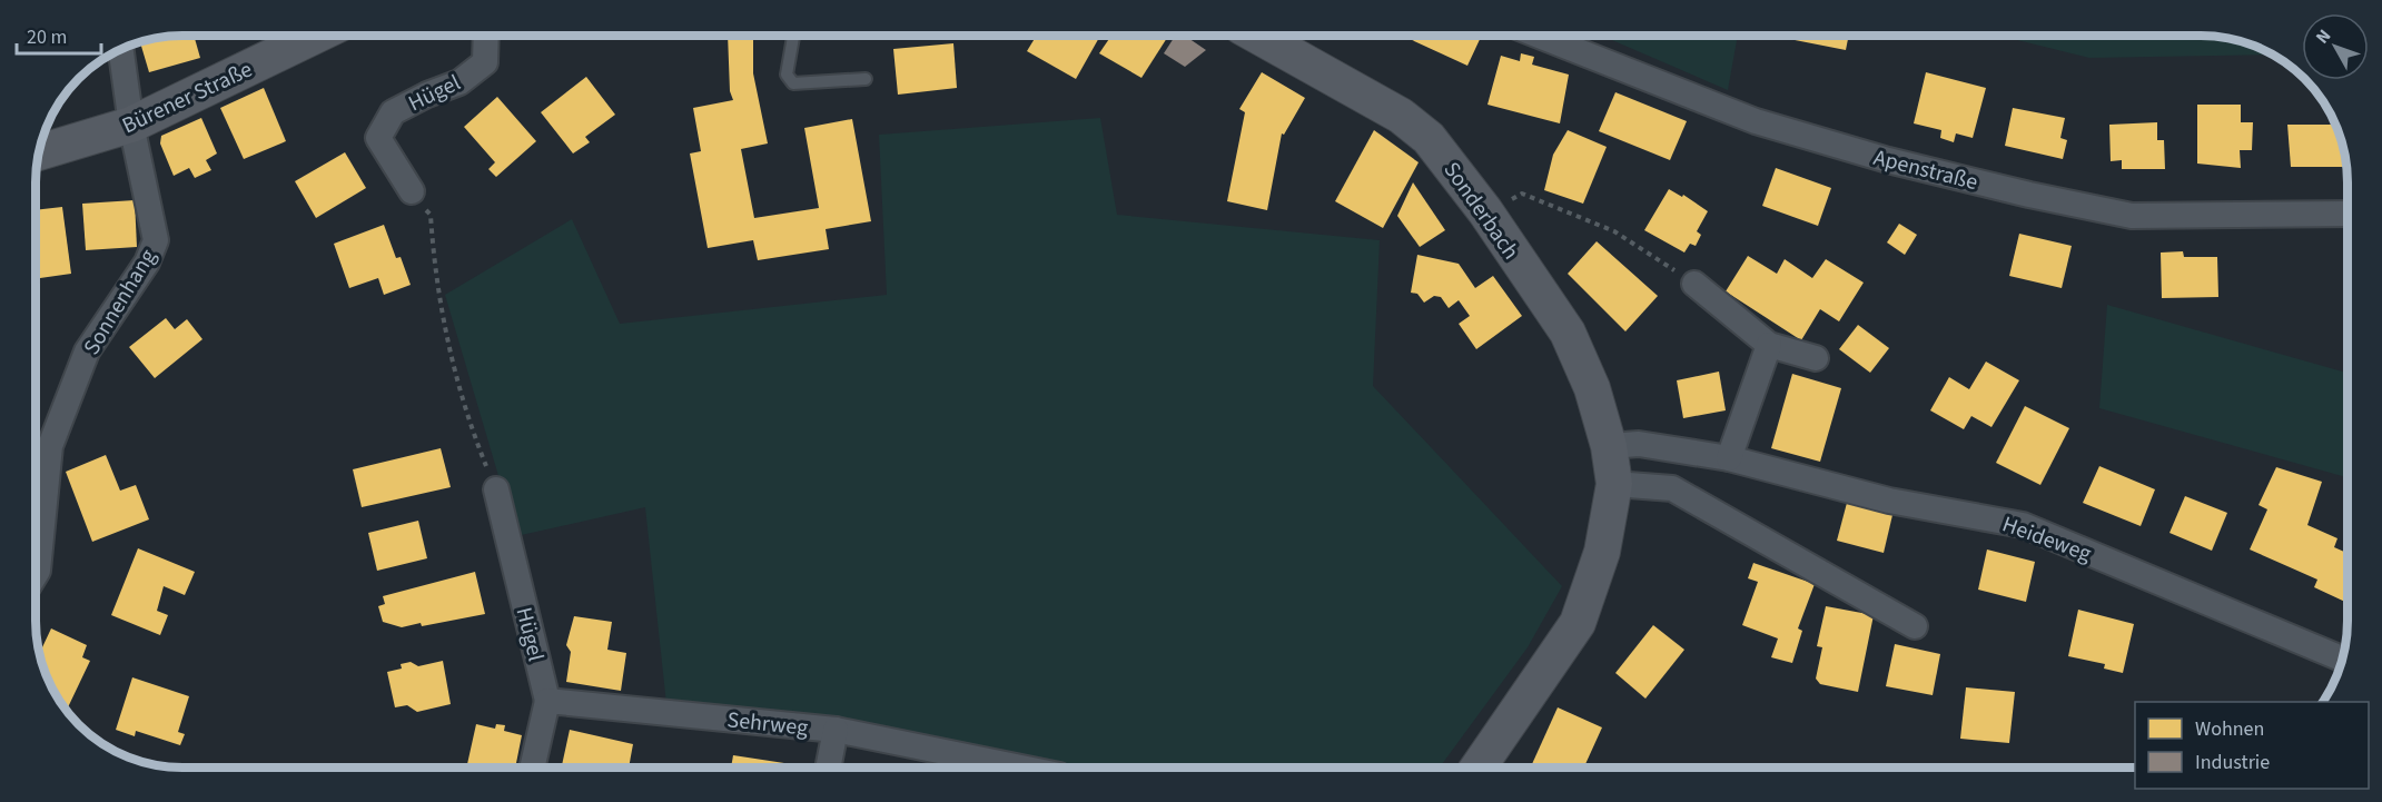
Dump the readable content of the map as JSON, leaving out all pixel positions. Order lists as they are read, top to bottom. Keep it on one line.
{"streets":{"street":["Hügel","Bürener Straße","Apenstraße","Sonderbach","Sonnenhang","Heideweg","Sehrweg"]},"crossings":[["Hügel","Sehrweg"],["Bürener Straße","Sonnenhang"],["Sonderbach","Heideweg"]],"legend":["Wohnen","Industrie"],"scale_bar":"20 m","north":"top left"}
